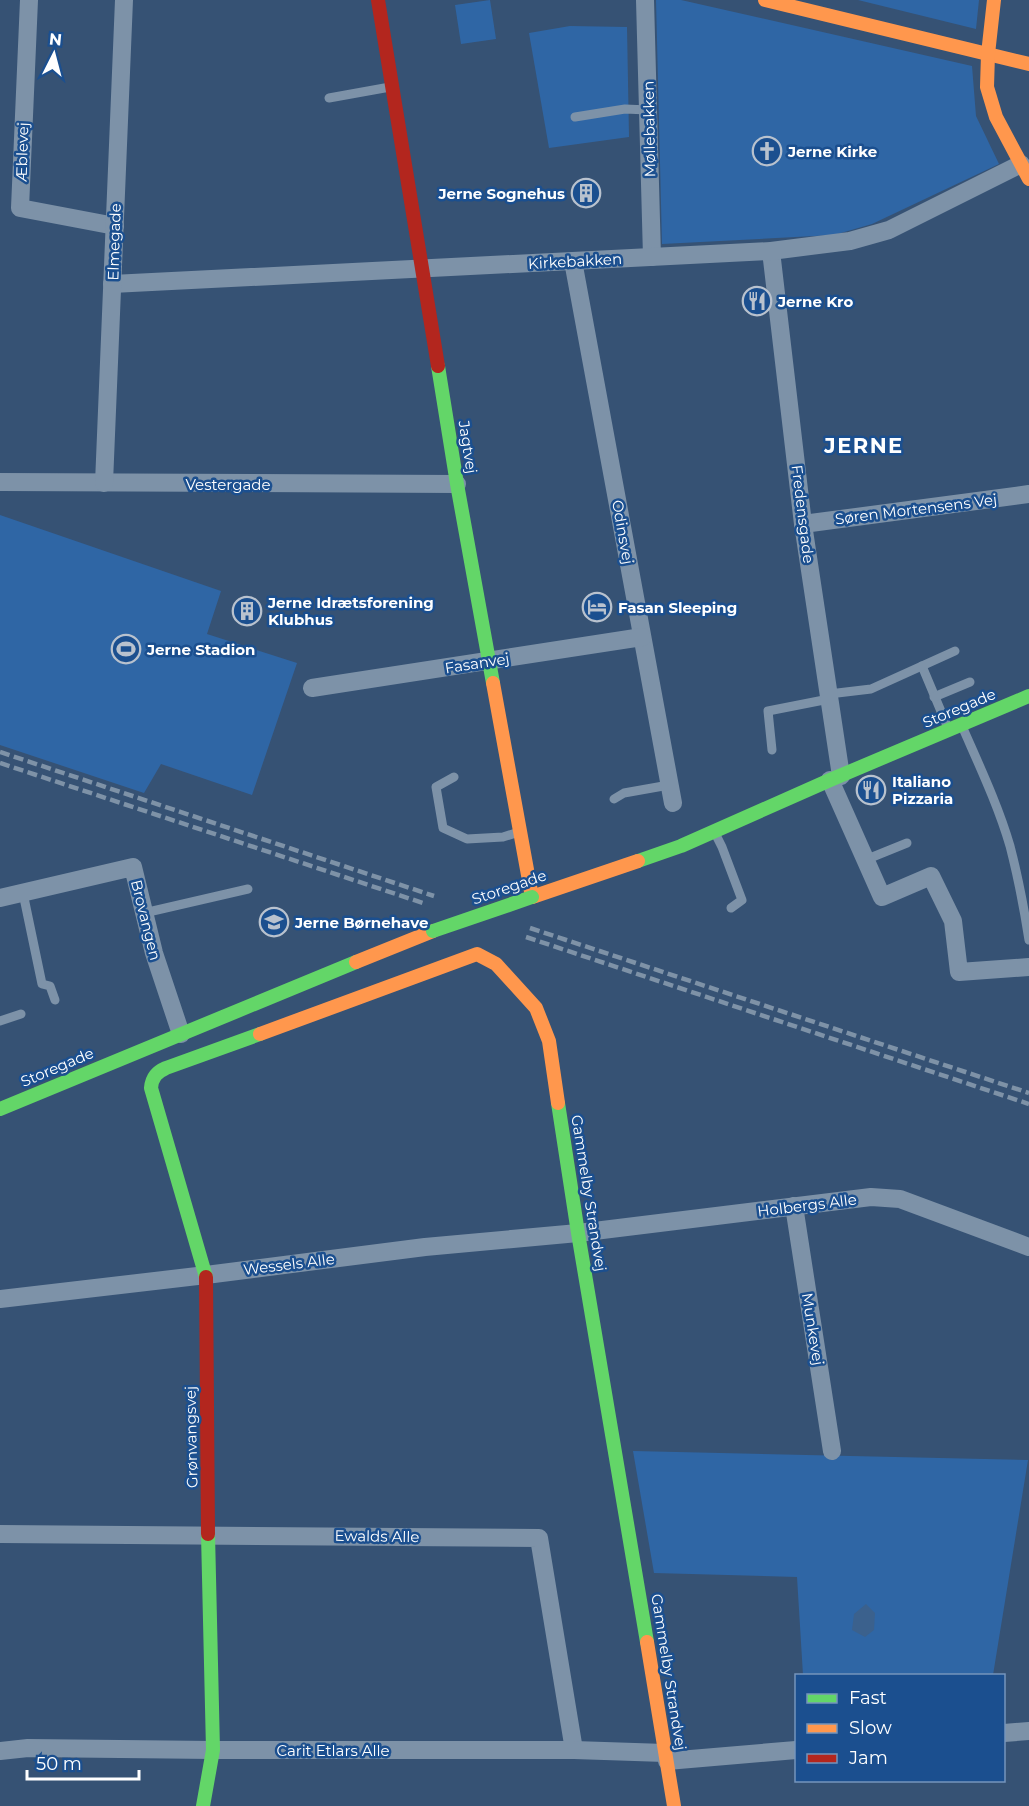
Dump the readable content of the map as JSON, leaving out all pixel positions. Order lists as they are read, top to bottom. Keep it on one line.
{"streets":{"street":["Møllebakken","Æblevej","Elmegade","Kirkebakken","Jagtvej","Vestergade","Søren Mortensens Vej","Fredensgade","Odinsvej","Fasanvej","Storegade","Brovangen","Gammelby Strandvej","Holbergs Alle","Wessels Alle","Munkevej","Grønvangsvej","Ewalds Alle","Carit Etlars Alle"]},"crossings":[["Møllebakken","Kirkebakken"],["Æblevej","Elmegade"],["Elmegade","Kirkebakken"],["Elmegade","Vestergade"],["Kirkebakken","Jagtvej"],["Kirkebakken","Fredensgade"],["Kirkebakken","Odinsvej"],["Jagtvej","Vestergade"],["Jagtvej","Fasanvej"],["Jagtvej","Storegade"],["Søren Mortensens Vej","Fredensgade"],["Fredensgade","Storegade"],["Odinsvej","Fasanvej"],["Storegade","Brovangen"],["Gammelby Strandvej","Holbergs Alle"],["Gammelby Strandvej","Wessels Alle"],["Gammelby Strandvej","Grønvangsvej"],["Gammelby Strandvej","Carit Etlars Alle"],["Holbergs Alle","Wessels Alle"],["Holbergs Alle","Munkevej"],["Wessels Alle","Grønvangsvej"],["Grønvangsvej","Ewalds Alle"],["Grønvangsvej","Carit Etlars Alle"],["Ewalds Alle","Carit Etlars Alle"]],"districts":["JERNE"],"places":{"church":["Jerne Kirke"],"building":["Jerne Sognehus","Jerne Idrætsforening Klubhus"],"restaurant":["Jerne Kro","Italiano Pizzaria"],"hotel":["Fasan Sleeping"],"sports":["Jerne Stadion"],"school or university":["Jerne Børnehave"]},"legend":["Fast","Slow","Jam"],"scale_bar":"50 m","north":"top"}
